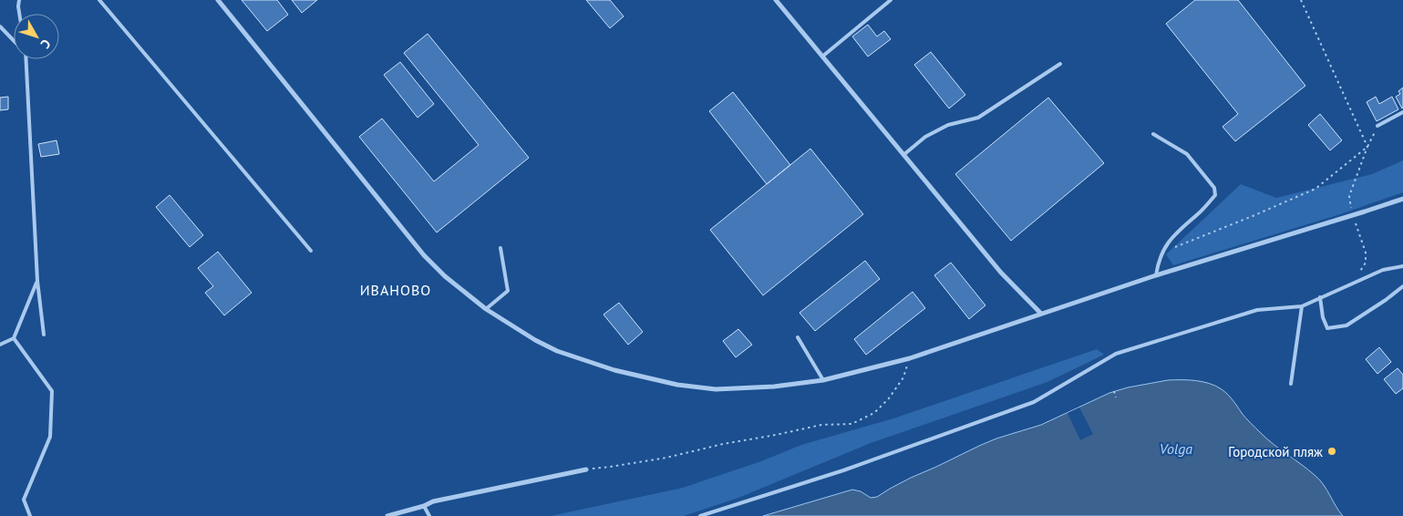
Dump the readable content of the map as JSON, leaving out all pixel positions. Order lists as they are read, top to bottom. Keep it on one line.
{"districts":["ИВАНОВО"],"water":["Volga"],"places":["Городской пляж"],"north":"bottom right"}
